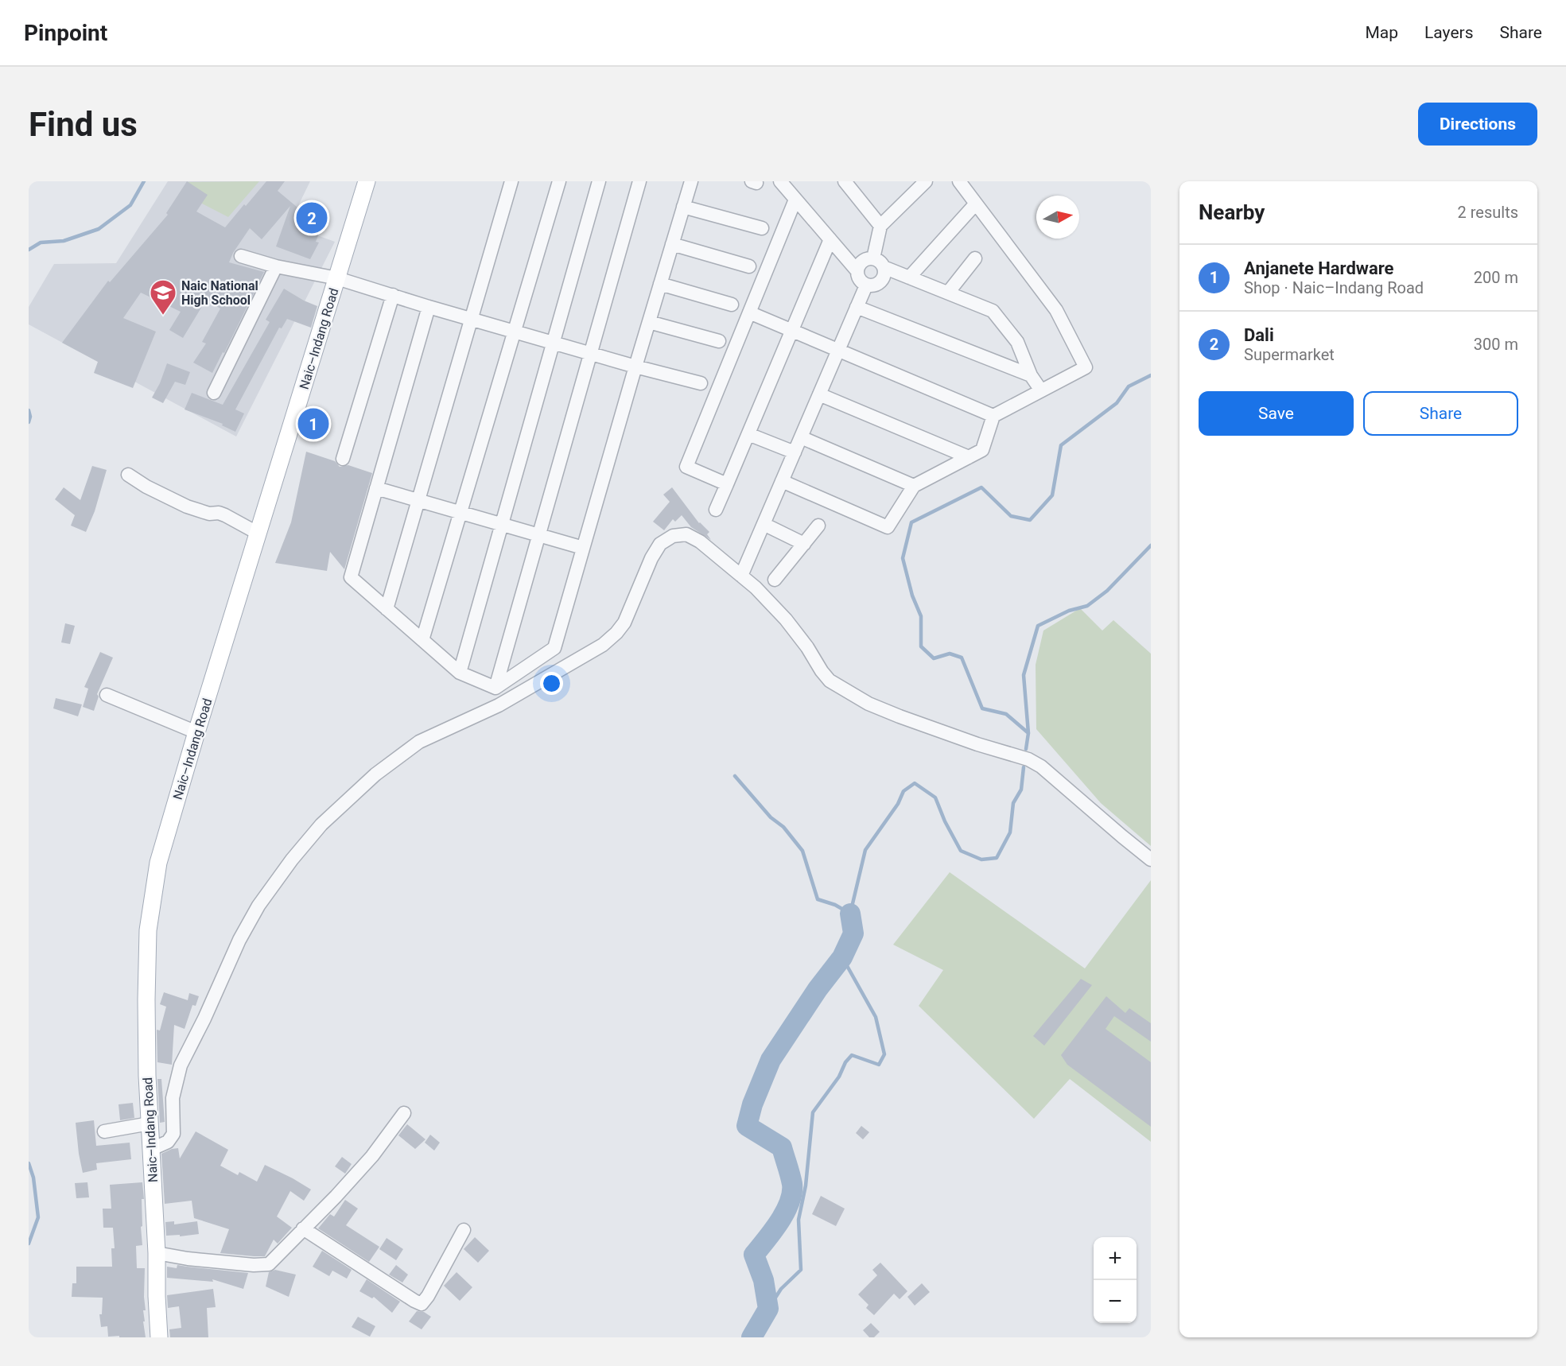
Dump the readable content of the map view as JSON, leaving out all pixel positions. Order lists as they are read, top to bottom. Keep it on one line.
{"streets":{"main road":["Naic–Indang Road"]},"places":{"school or university":["Naic National High School"]},"north":"right","page":{"header":"Pinpoint","nav":["Map","Layers","Share"],"buttons":["Directions",["Save","Share"]],"title":"Find us","heading":["Nearby","2 results"],"pins":["2","1"],"list":[{"mark":"1","name":"Anjanete Hardware","note":"Shop · Naic–Indang Road","value":"200 m"},{"mark":"2","name":"Dali","note":"Supermarket","value":"300 m"}],"map_buttons":["+","−"]}}
